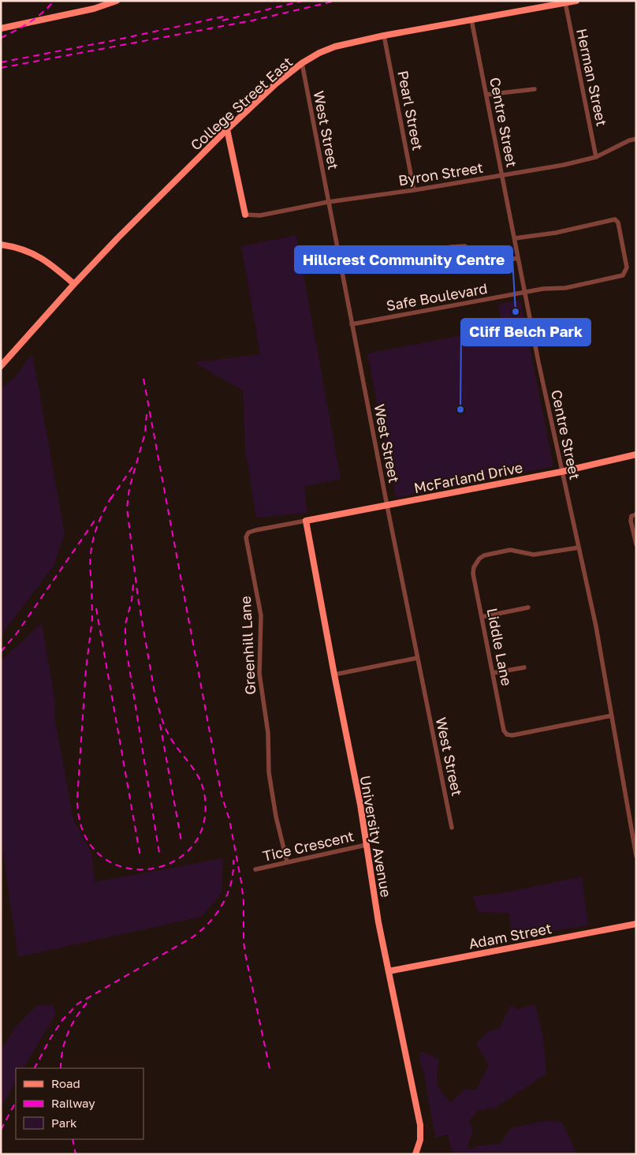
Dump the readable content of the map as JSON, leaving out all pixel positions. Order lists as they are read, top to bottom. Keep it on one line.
{"streets":{"street":["Herman Street","College Street East","Pearl Street","Centre Street","West Street","Byron Street","Safe Boulevard","McFarland Drive","Greenhill Lane","Liddle Lane","University Avenue","Tice Crescent","Adam Street"]},"crossings":[["Herman Street","College Street East"],["Herman Street","Byron Street"],["College Street East","Pearl Street"],["College Street East","Centre Street"],["College Street East","West Street"],["Pearl Street","Byron Street"],["Centre Street","Byron Street"],["Centre Street","Safe Boulevard"],["Centre Street","McFarland Drive"],["Centre Street","Liddle Lane"],["West Street","Byron Street"],["West Street","Safe Boulevard"],["West Street","McFarland Drive"],["McFarland Drive","Greenhill Lane"],["McFarland Drive","University Avenue"],["Greenhill Lane","University Avenue"],["Greenhill Lane","Tice Crescent"],["University Avenue","Tice Crescent"],["University Avenue","Adam Street"]],"places":["Hillcrest Community Centre","Cliff Belch Park"],"legend":["Road","Railway","Park"]}
